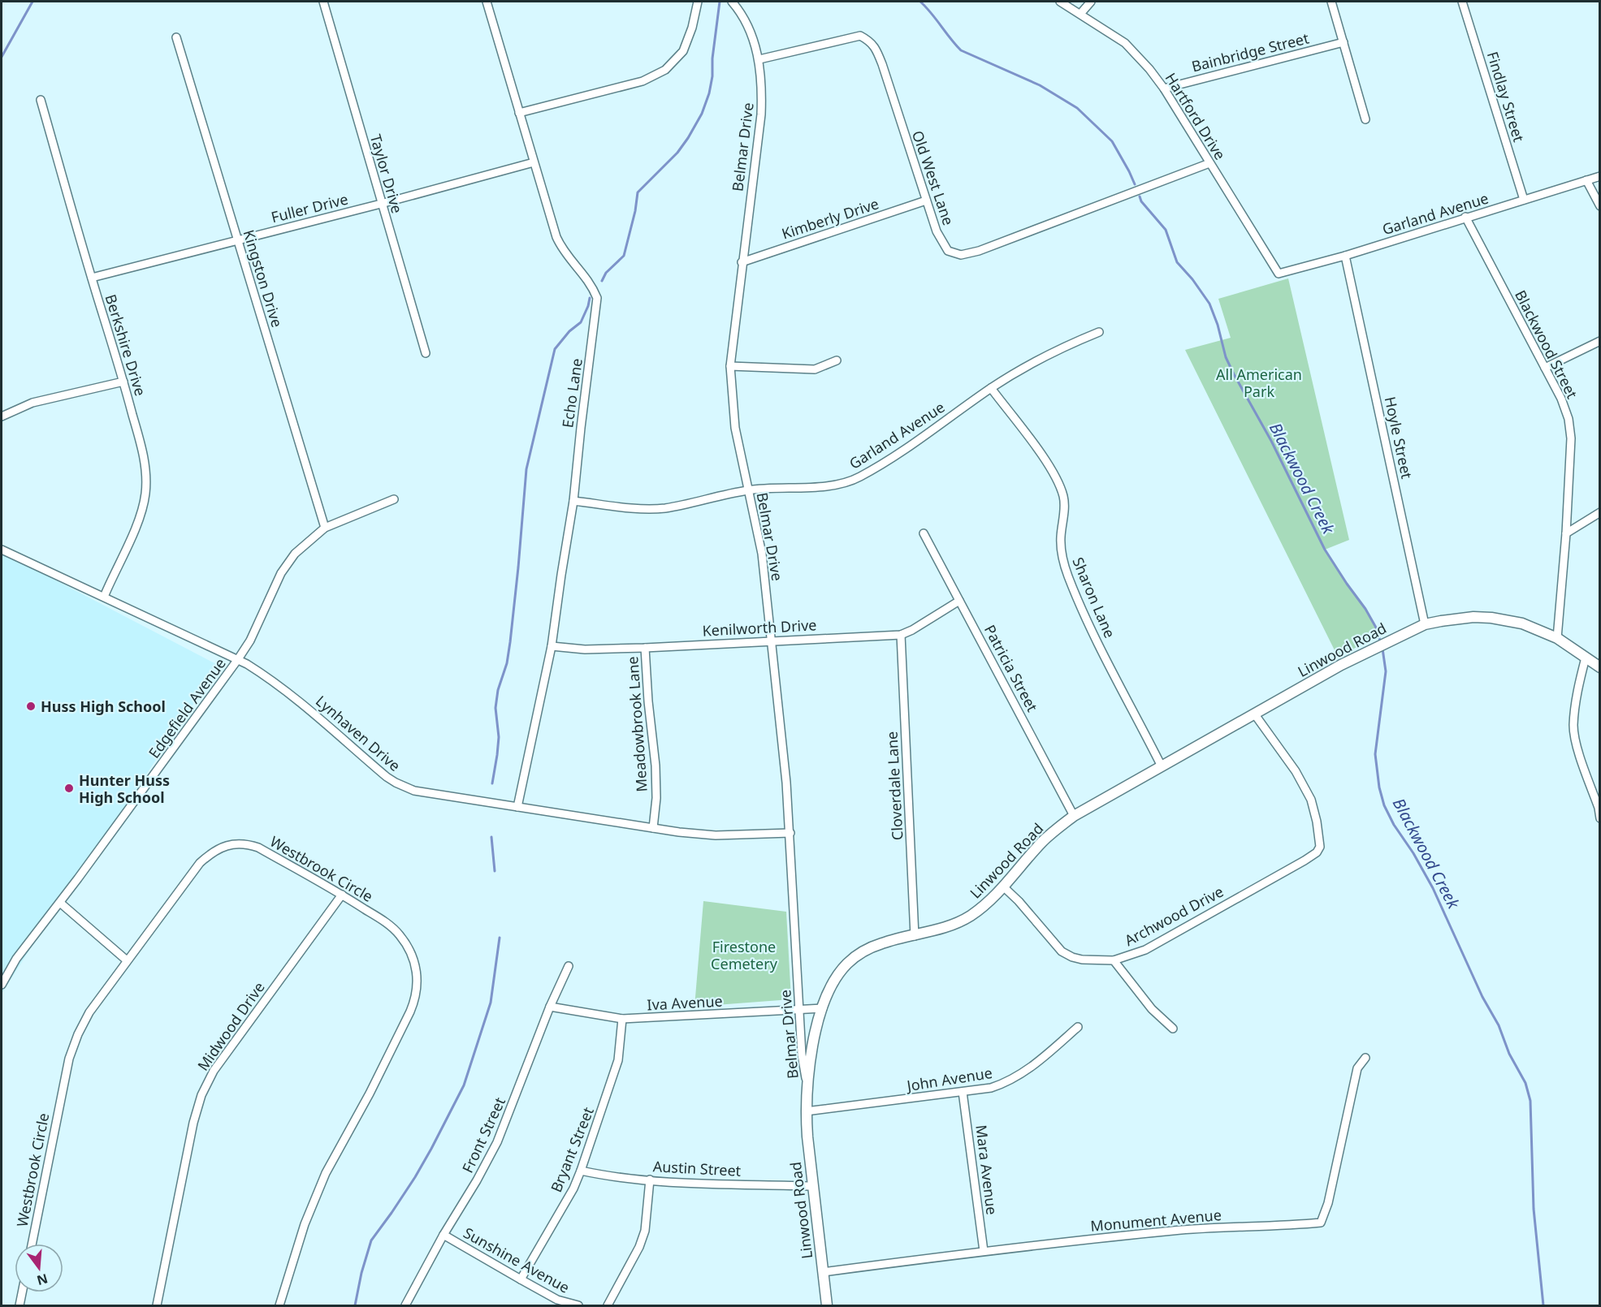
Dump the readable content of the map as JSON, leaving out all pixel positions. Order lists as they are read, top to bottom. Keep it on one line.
{"streets":{"main road":["Linwood Road"],"street":["Bainbridge Street","Findlay Street","Hartford Drive","Belmar Drive","Taylor Drive","Old West Lane","Fuller Drive","Garland Avenue","Kimberly Drive","Kingston Drive","Blackwood Street","Berkshire Drive","Echo Lane","Hoyle Street","Sharon Lane","Kenilworth Drive","Patricia Street","Edgefield Avenue","Meadowbrook Lane","Lynhaven Drive","Cloverdale Lane","Westbrook Circle","Archwood Drive","Iva Avenue","Midwood Drive","John Avenue","Front Street","Bryant Street","Austin Street","Mara Avenue","Monument Avenue","Sunshine Avenue"]},"crossings":[["Bainbridge Street","Hartford Drive"],["Findlay Street","Garland Avenue"],["Hartford Drive","Old West Lane"],["Hartford Drive","Garland Avenue"],["Belmar Drive","Old West Lane"],["Belmar Drive","Garland Avenue"],["Belmar Drive","Kimberly Drive"],["Belmar Drive","Kenilworth Drive"],["Belmar Drive","Linwood Road"],["Belmar Drive","Lynhaven Drive"],["Belmar Drive","Iva Avenue"],["Taylor Drive","Fuller Drive"],["Old West Lane","Kimberly Drive"],["Fuller Drive","Kingston Drive"],["Fuller Drive","Berkshire Drive"],["Fuller Drive","Echo Lane"],["Garland Avenue","Blackwood Street"],["Garland Avenue","Echo Lane"],["Garland Avenue","Hoyle Street"],["Garland Avenue","Sharon Lane"],["Kingston Drive","Edgefield Avenue"],["Blackwood Street","Linwood Road"],["Berkshire Drive","Lynhaven Drive"],["Echo Lane","Kenilworth Drive"],["Echo Lane","Lynhaven Drive"],["Hoyle Street","Linwood Road"],["Sharon Lane","Linwood Road"],["Kenilworth Drive","Patricia Street"],["Kenilworth Drive","Meadowbrook Lane"],["Kenilworth Drive","Cloverdale Lane"],["Linwood Road","Patricia Street"],["Linwood Road","Cloverdale Lane"],["Linwood Road","Archwood Drive"],["Linwood Road","Iva Avenue"],["Linwood Road","John Avenue"],["Linwood Road","Austin Street"],["Linwood Road","Monument Avenue"],["Edgefield Avenue","Lynhaven Drive"],["Meadowbrook Lane","Lynhaven Drive"],["Westbrook Circle","Midwood Drive"],["Iva Avenue","Front Street"],["Iva Avenue","Bryant Street"],["John Avenue","Mara Avenue"],["Front Street","Sunshine Avenue"],["Bryant Street","Austin Street"],["Bryant Street","Sunshine Avenue"],["Mara Avenue","Monument Avenue"]],"water":["Blackwood Creek"],"parks":["All American Park","Firestone Cemetery"],"places":["Huss High School","Hunter Huss High School"],"north":"bottom"}
